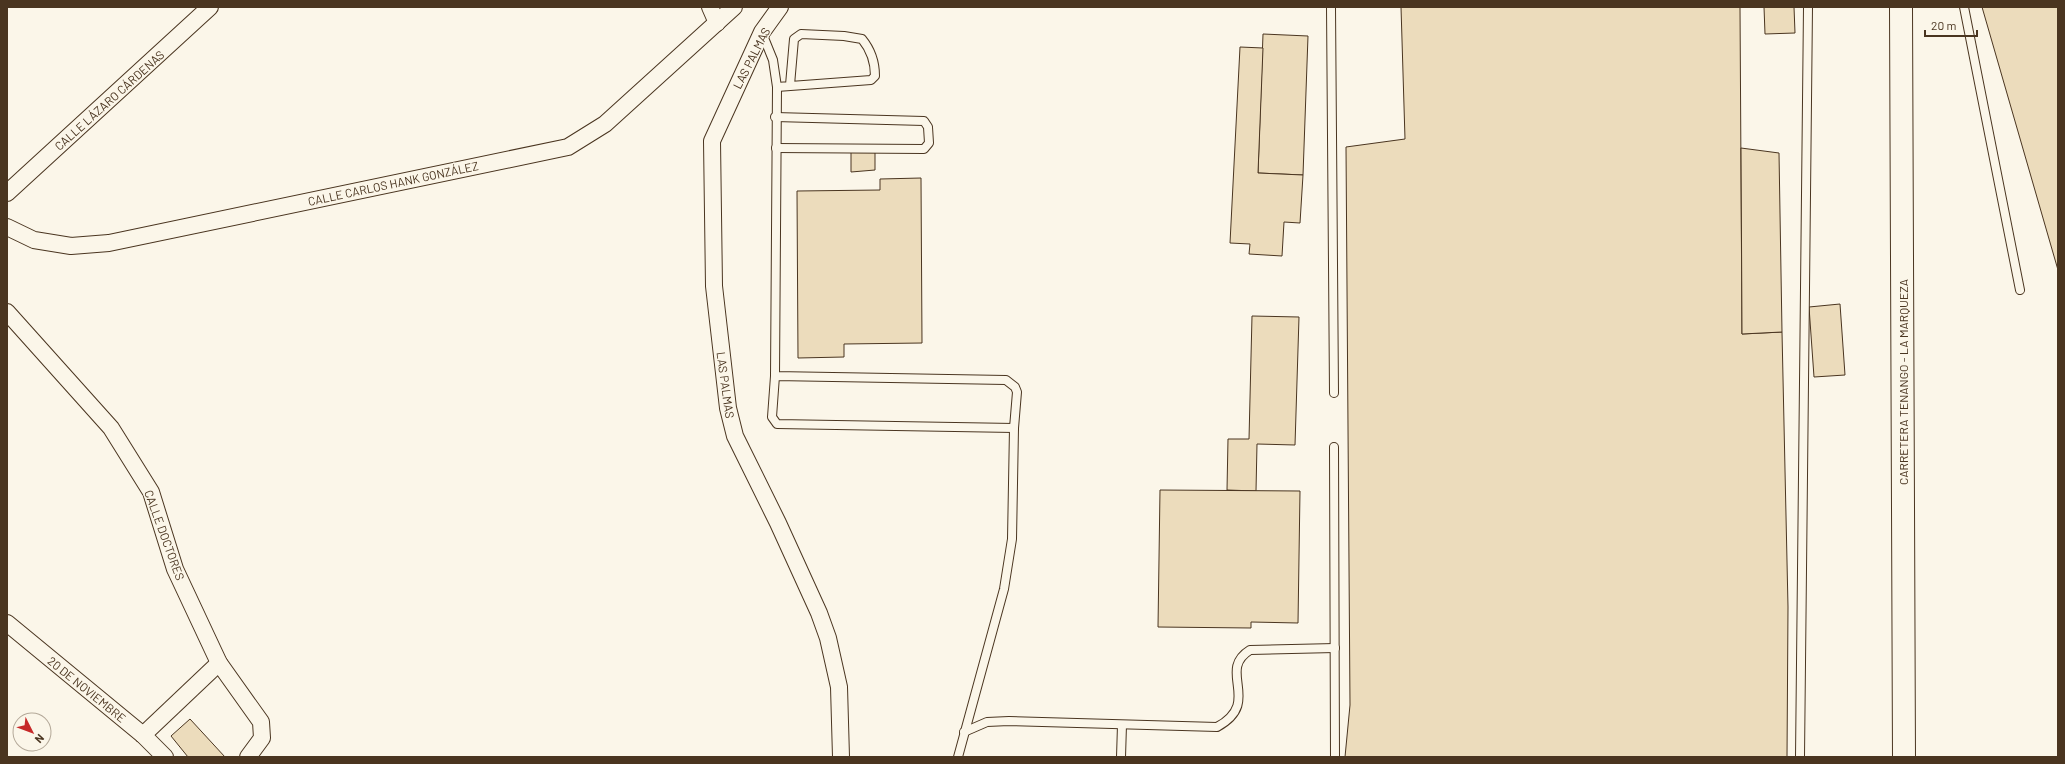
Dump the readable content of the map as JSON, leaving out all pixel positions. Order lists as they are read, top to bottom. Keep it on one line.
{"streets":{"main road":["CARRETERA TENANGO - LA MARQUEZA"],"street":["LAS PALMAS","CALLE LÁZARO CÁRDENAS","CALLE CARLOS HANK GONZÁLEZ","CALLE DOCTORES","20 DE NOVIEMBRE"]},"scale_bar":"20 m","north":"bottom right"}
